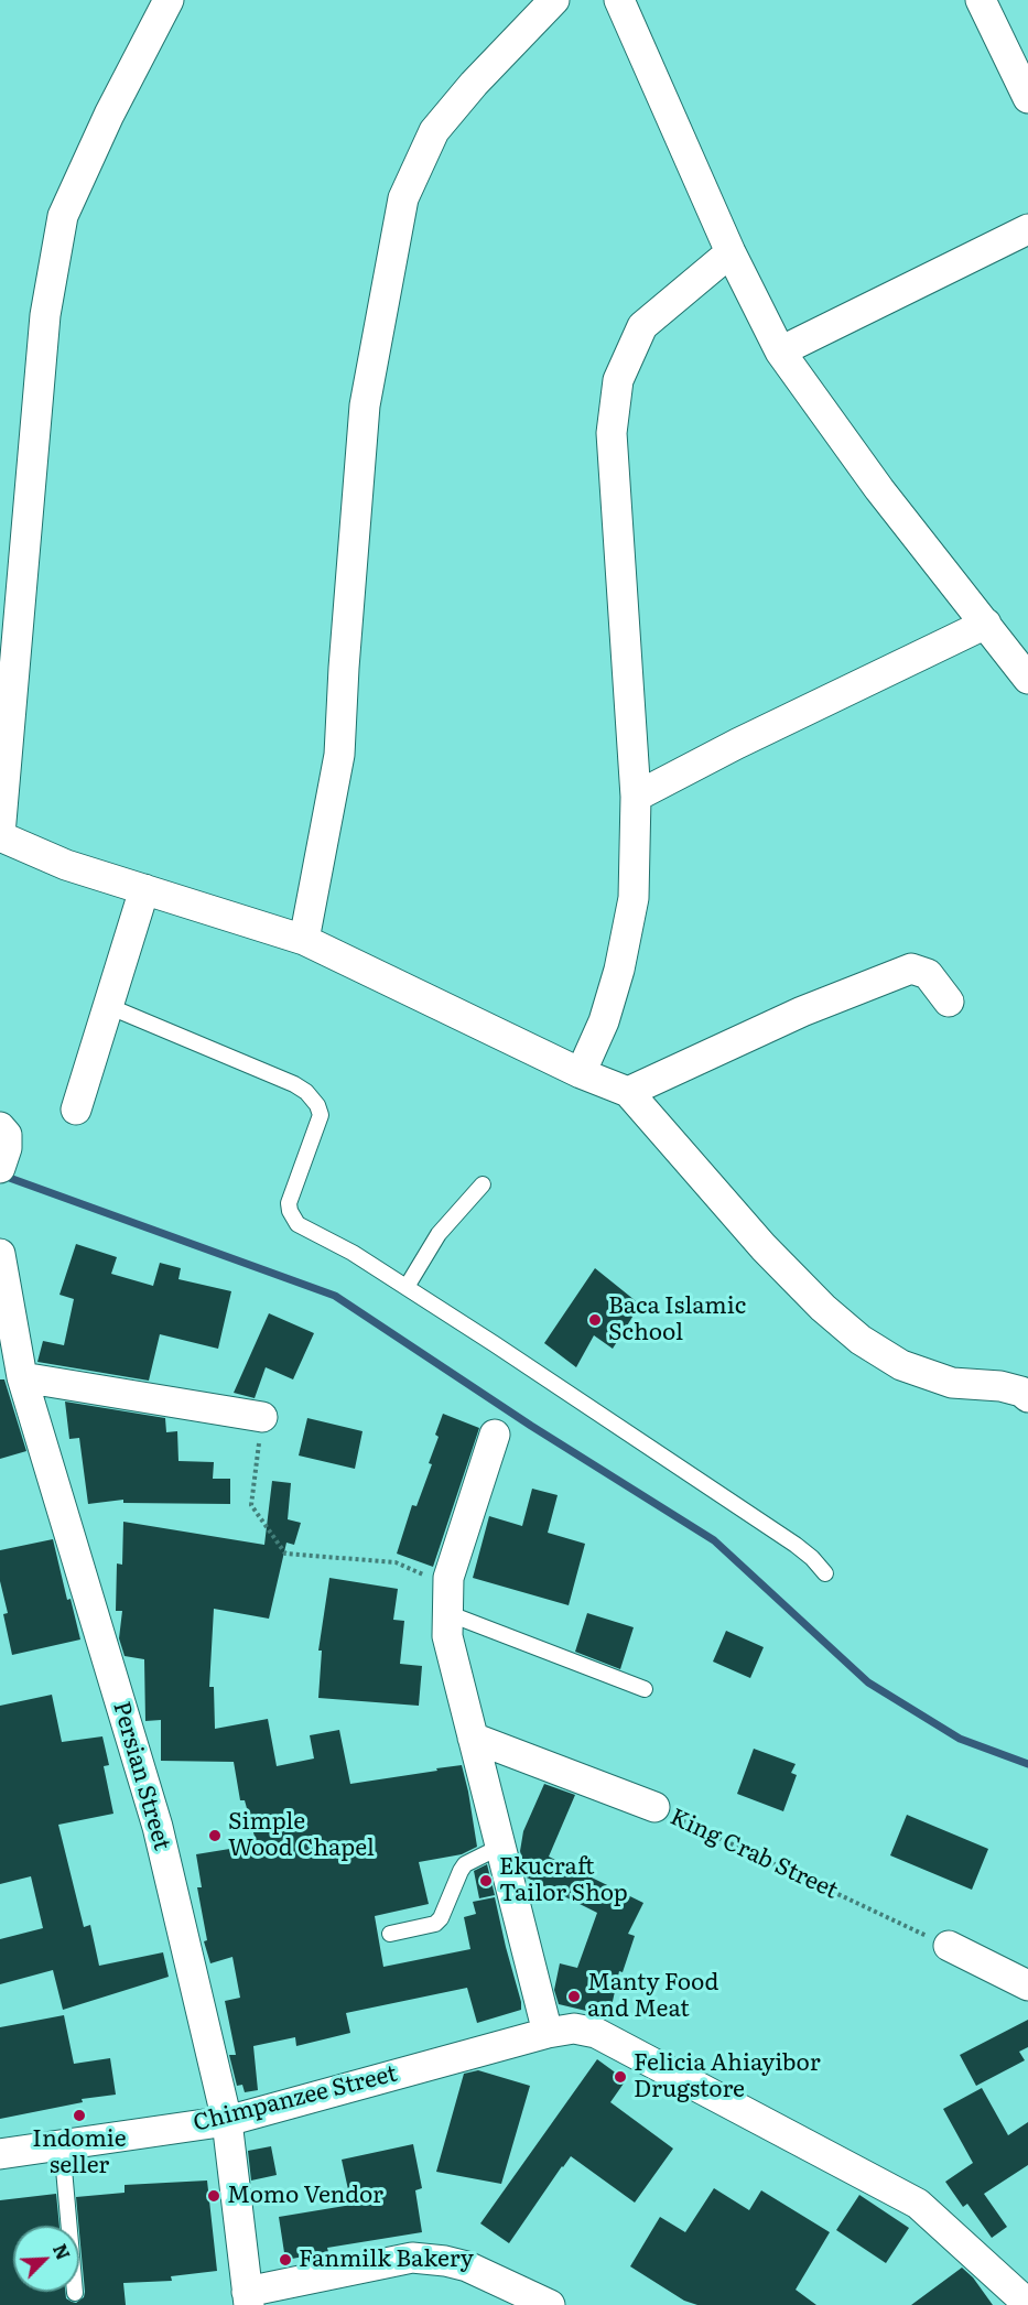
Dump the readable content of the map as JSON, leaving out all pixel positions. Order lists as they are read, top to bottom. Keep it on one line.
{"streets":{"street":["Persian Street","King Crab Street","Chimpanzee Street"]},"crossings":[["Persian Street","Chimpanzee Street"]],"places":["Baca Islamic School","Simple Wood Chapel","Ekucraft Tailor Shop","Manty Food and Meat","Felicia Ahiayibor Drugstore","Indomie seller","Momo Vendor","Fanmilk Bakery"],"north":"top right"}
